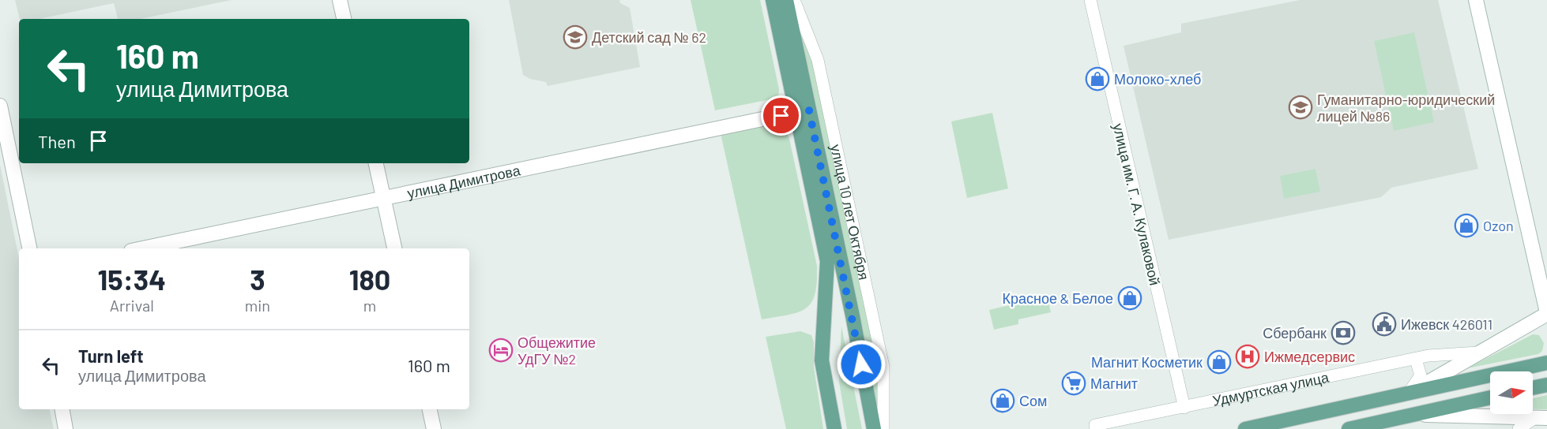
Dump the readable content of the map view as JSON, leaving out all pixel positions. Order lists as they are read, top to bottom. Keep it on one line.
{"streets":{"main road":["улица 10 лет Октября"],"street":["улица Димитрова","улица им. Г. А. Кулаковой","Удмуртская улица"]},"crossings":[["улица Димитрова","улица 10 лет Октября"],["улица им. Г. А. Кулаковой","Удмуртская улица"]],"places":{"school or university":["Детский сад № 62","Гуманитарно-юридический лицей №86"],"shop":["Молоко-хлеб","Ozon","Красное & Белое","Магнит Косметик","Сом"],"public building":["Ижевск 426011"],"bank":["Сбербанк"],"hotel":["Общежитие УдГУ №2"],"hospital":["Ижмедсервис"],"supermarket":["Магнит"]},"north":"right","page":{"turn":["160 m","улица Димитрова"],"then":"Then","eta":["15:34","Arrival","3","min","180","m"],"list":[{"name":"Turn left","note":"улица Димитрова","value":"160 m"}]}}
